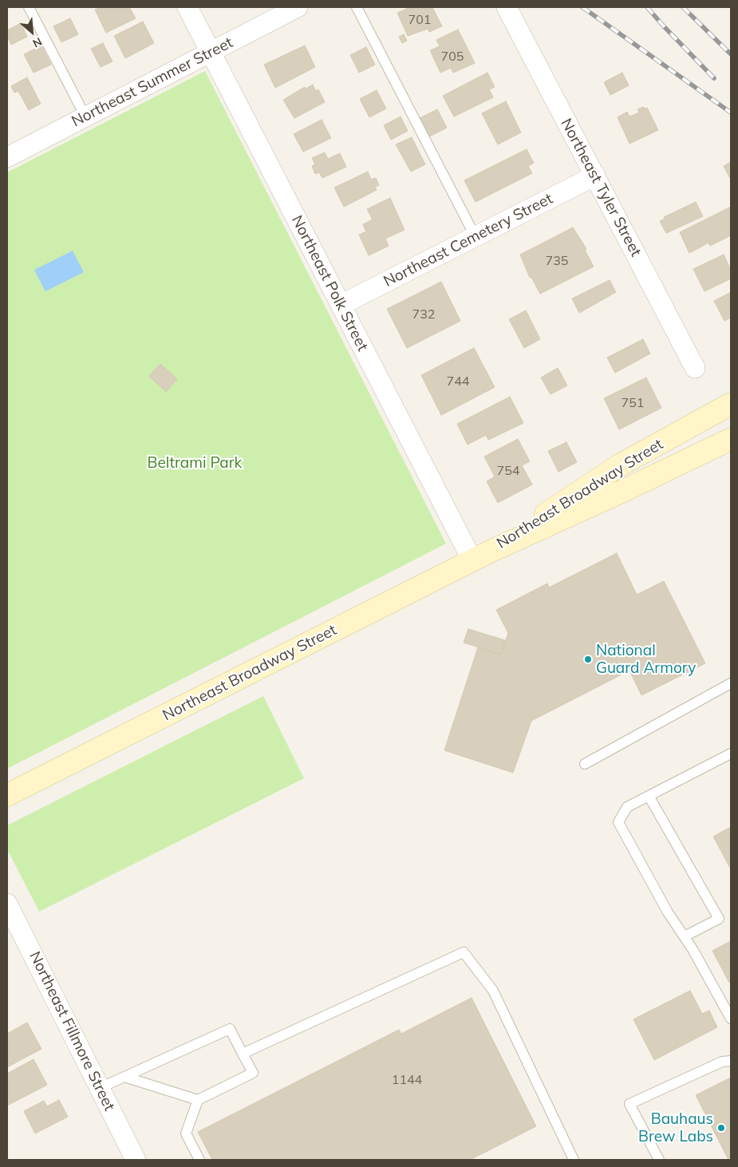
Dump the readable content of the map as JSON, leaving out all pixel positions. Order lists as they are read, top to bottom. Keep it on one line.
{"streets":{"main road":["Northeast Broadway Street"],"street":["Northeast Summer Street","Northeast Tyler Street","Northeast Cemetery Street","Northeast Polk Street","Northeast Fillmore Street"]},"crossings":[["Northeast Summer Street","Northeast Polk Street"],["Northeast Tyler Street","Northeast Cemetery Street"],["Northeast Cemetery Street","Northeast Polk Street"],["Northeast Polk Street","Northeast Broadway Street"]],"parks":["Beltrami Park"],"places":["National Guard Armory","Bauhaus Brew Labs"],"house_numbers":["701","705","735","732","744","751","754","1144"],"north":"bottom right"}
